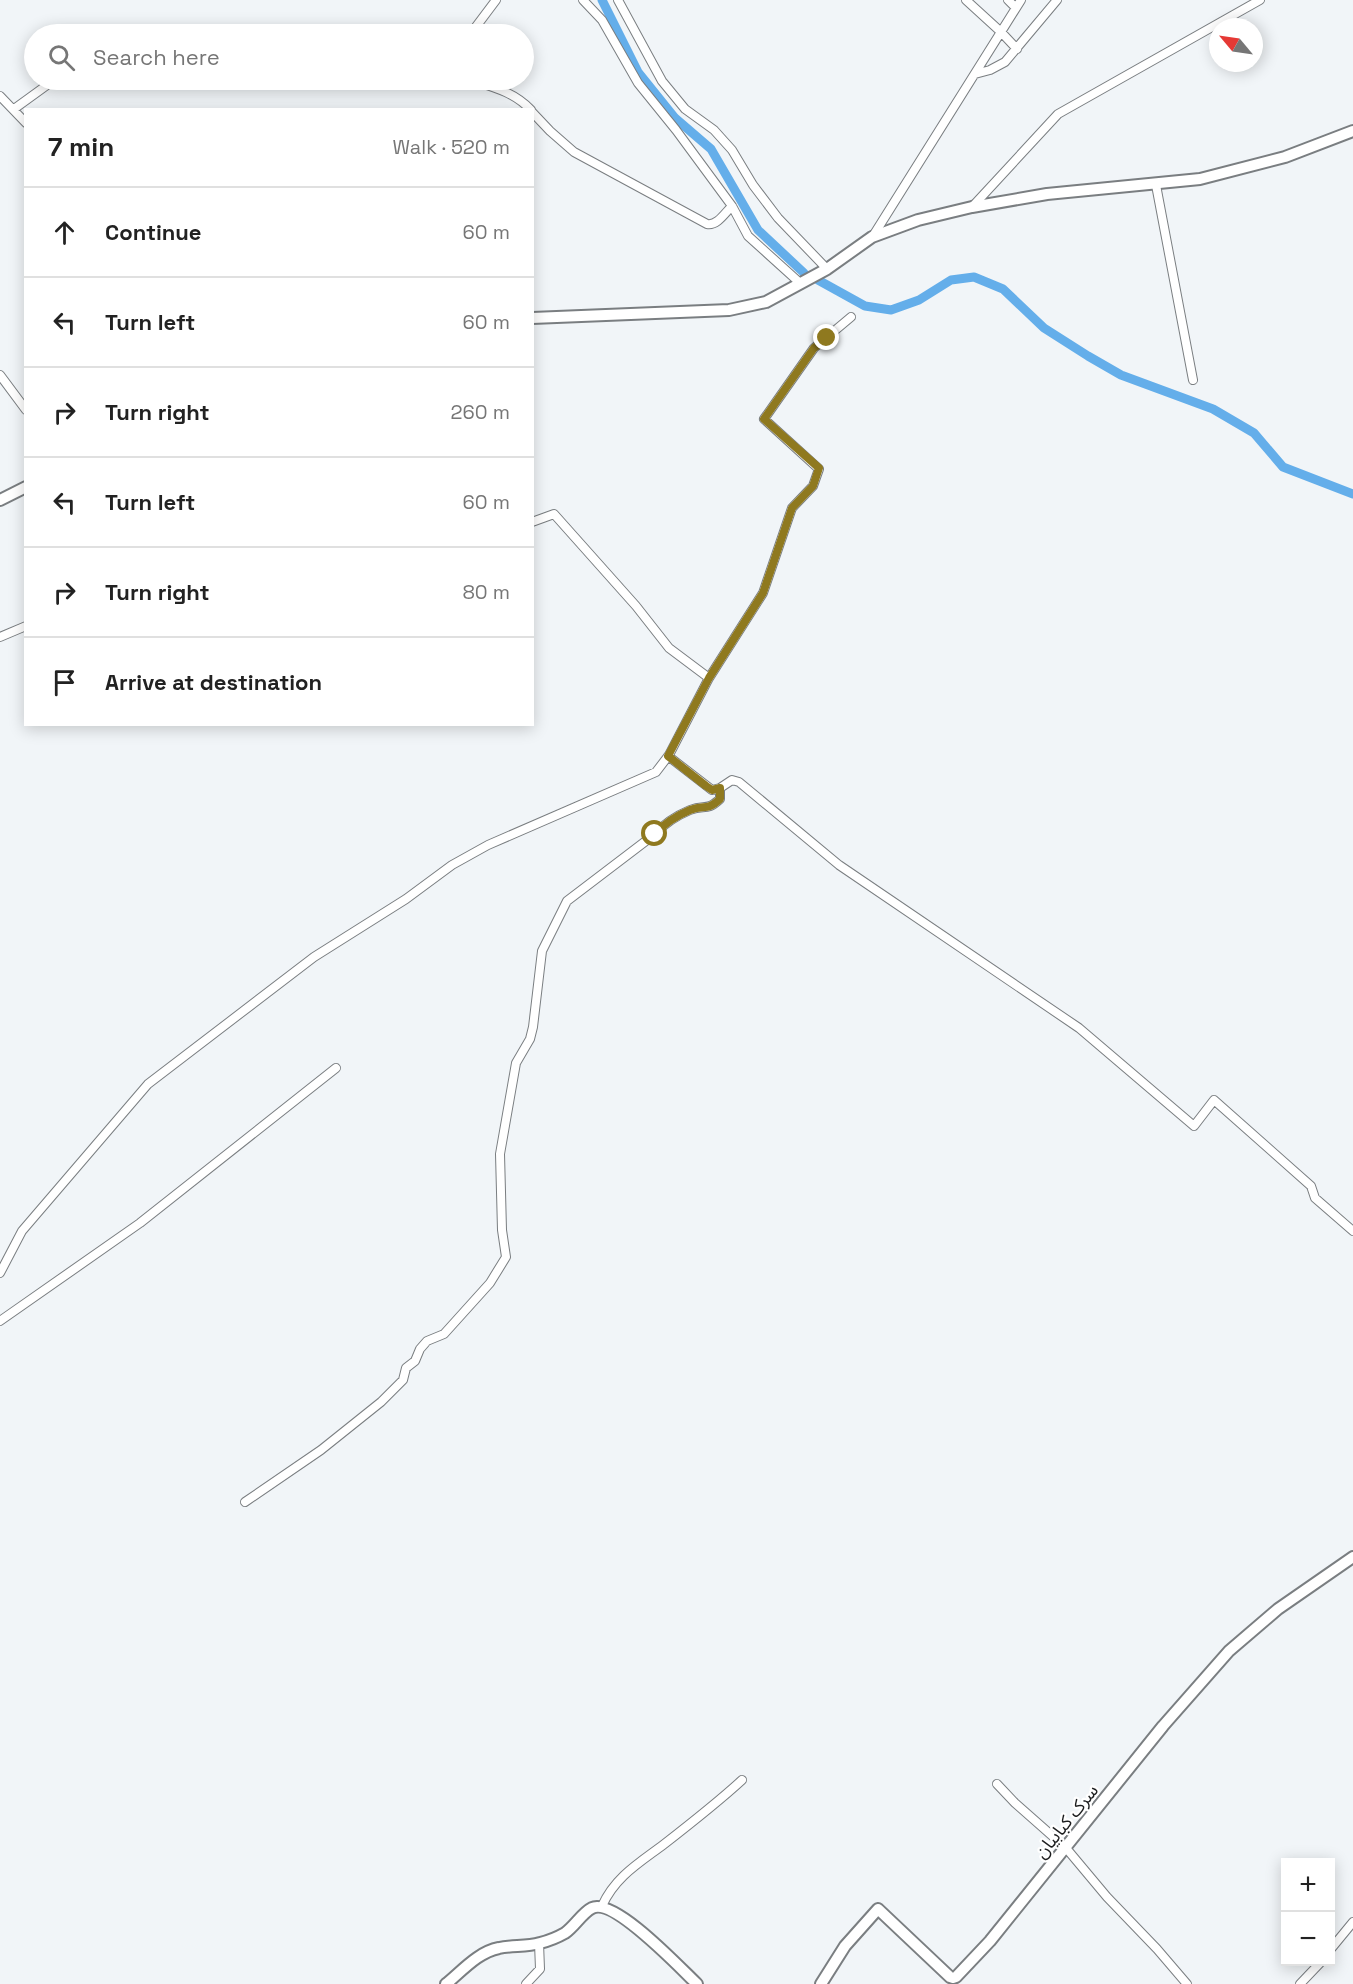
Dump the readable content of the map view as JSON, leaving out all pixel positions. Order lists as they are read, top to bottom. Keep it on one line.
{"streets":{"street":["سرک کبابیان"]},"north":"top left","page":{"search":"Search here","heading":["7 min","Walk · 520 m"],"list":[["Continue","60 m"],["Turn left","60 m"],["Turn right","260 m"],["Turn left","60 m"],["Turn right","80 m"],"Arrive at destination"],"map_buttons":["+","−"]}}
